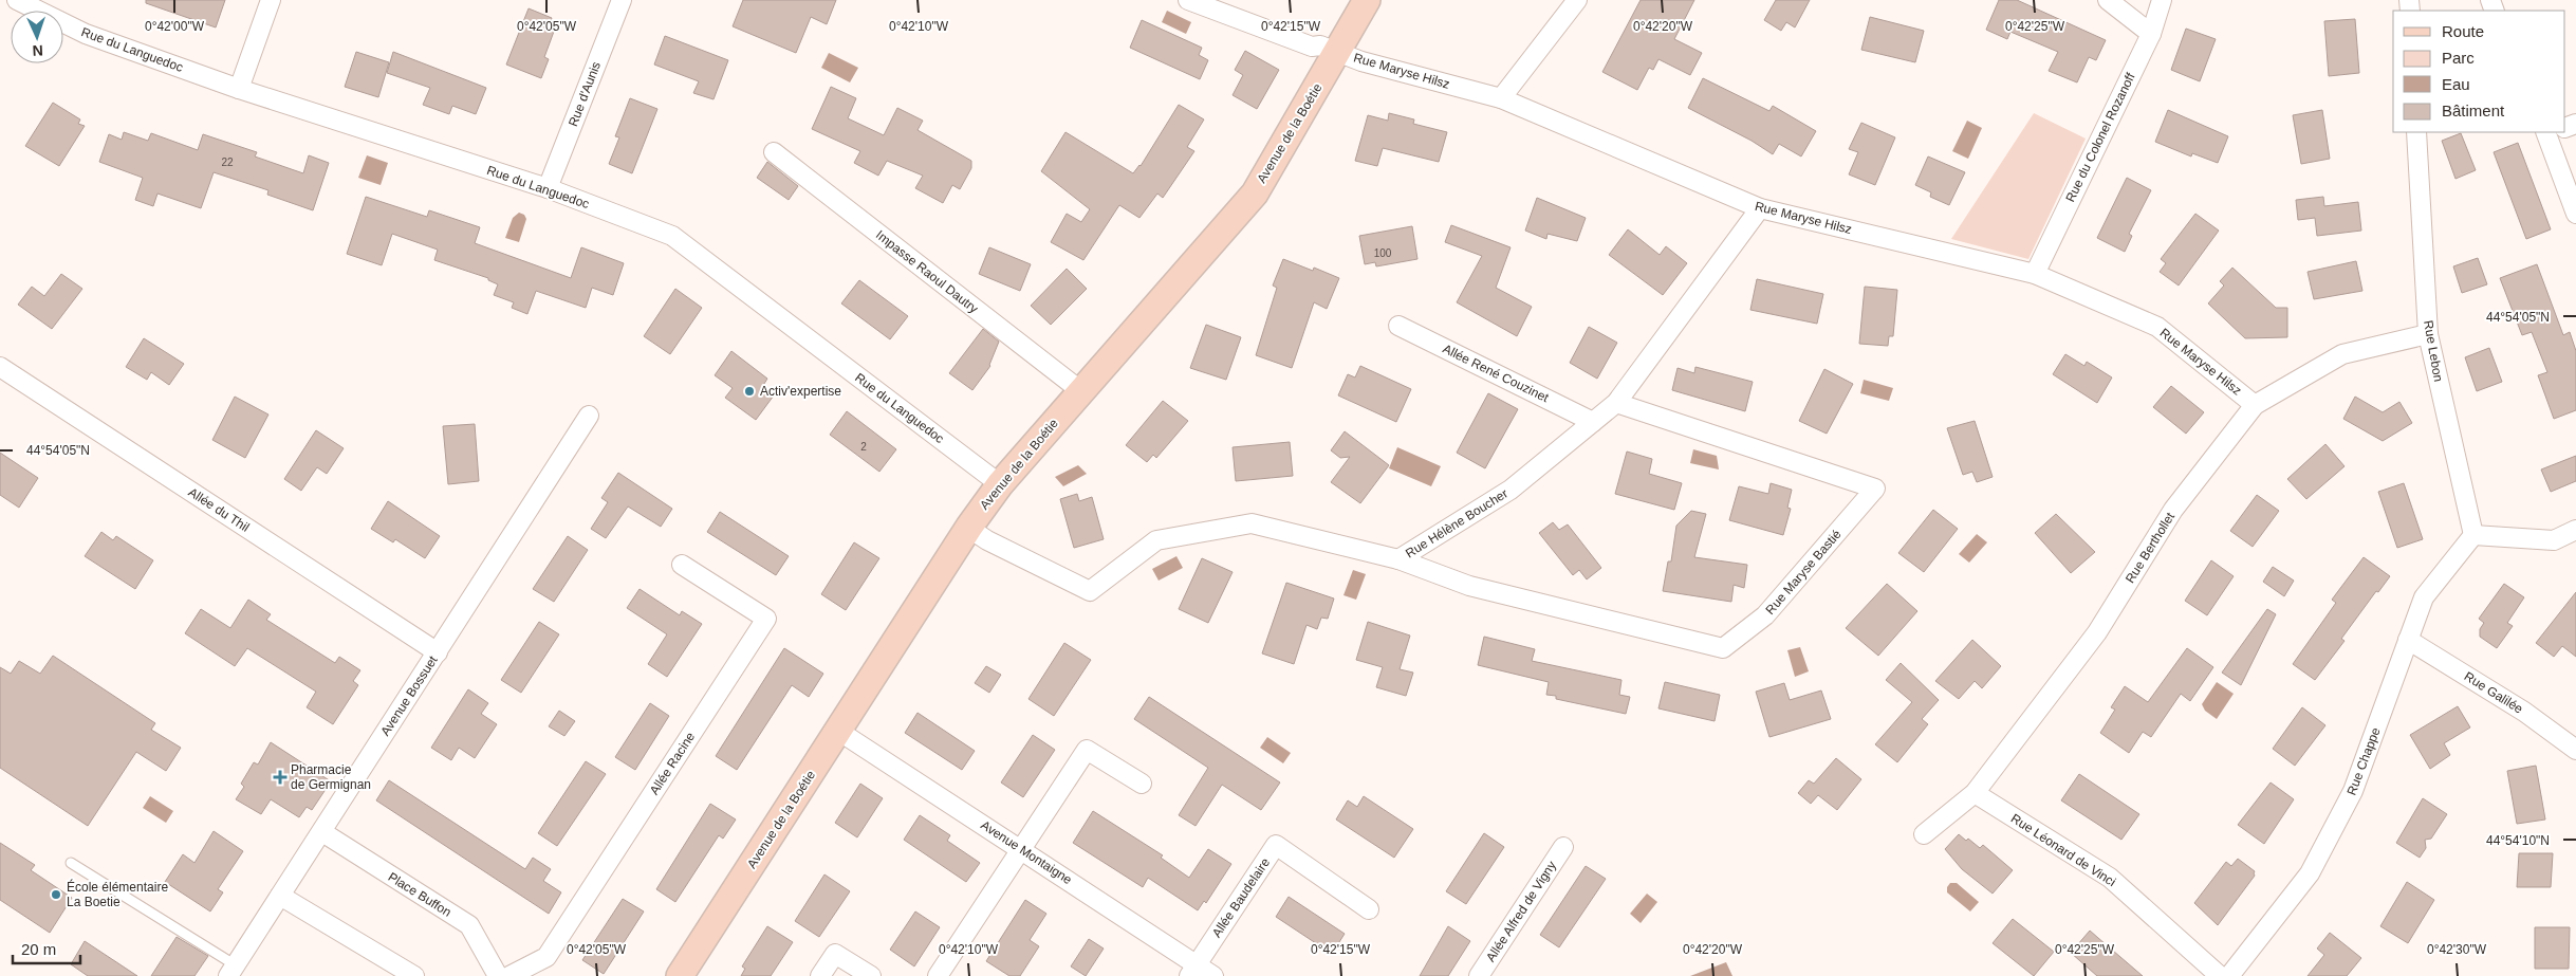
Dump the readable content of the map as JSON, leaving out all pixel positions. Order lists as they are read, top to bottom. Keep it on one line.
{"streets":{"main road":["Avenue de la Boétie"],"street":["Rue du Languedoc","Rue Maryse Hilsz","Rue d'Aunis","Rue du Colonel Rozanoff","Impasse Raoul Dautry","Rue Lebon","Allée René Couzinet","Allée du Thil","Rue Hélène Boucher","Rue Berthollet","Rue Maryse Bastié","Rue Galilée","Avenue Bossuet","Rue Chappe","Allée Racine","Rue Léonard de Vinci","Avenue Montaigne","Place Buffon","Allée Baudelaire","Allée Alfred de Vigny"]},"crossings":[["Rue du Languedoc","Rue d'Aunis"],["Rue du Languedoc","Avenue de la Boétie"],["Rue Maryse Hilsz","Avenue de la Boétie"],["Rue Maryse Hilsz","Rue du Colonel Rozanoff"],["Rue Maryse Hilsz","Rue Hélène Boucher"],["Rue Maryse Hilsz","Rue Berthollet"],["Avenue de la Boétie","Impasse Raoul Dautry"],["Avenue de la Boétie","Rue Hélène Boucher"],["Avenue de la Boétie","Avenue Montaigne"],["Rue Lebon","Rue Berthollet"],["Rue Lebon","Rue Chappe"],["Allée René Couzinet","Rue Hélène Boucher"],["Allée du Thil","Avenue Bossuet"],["Rue Hélène Boucher","Rue Maryse Bastié"],["Rue Berthollet","Rue Léonard de Vinci"],["Rue Galilée","Rue Chappe"],["Avenue Bossuet","Place Buffon"],["Avenue Montaigne","Allée Baudelaire"]],"places":{"other":["Activ'expertise","École élémentaire La Boetie"],"health":["Pharmacie de Germignan"]},"house_numbers":["22","100","2"],"legend":["Route","Parc","Eau","Bâtiment"],"scale_bar":"20 m","north":"bottom","coordinates":["0°42'05\"W","0°42'15\"W","0°42'00\"W","0°42'10\"W","0°42'20\"W","0°42'25\"W","44°54'05\"N","44°54'10\"N","0°42'30\"W"]}
